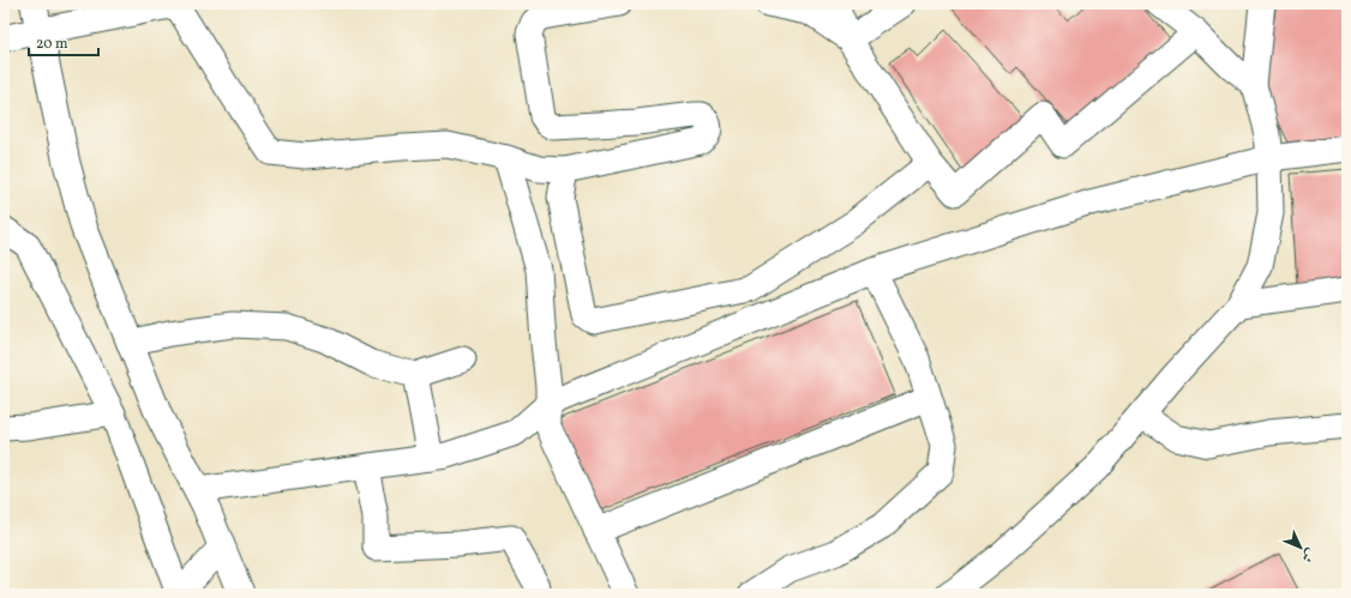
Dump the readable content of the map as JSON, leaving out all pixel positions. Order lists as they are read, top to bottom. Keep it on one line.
{"scale_bar":"20 m","north":"bottom right"}
